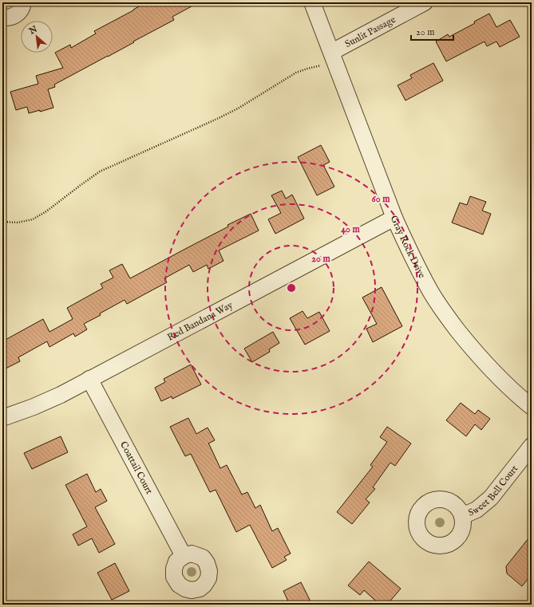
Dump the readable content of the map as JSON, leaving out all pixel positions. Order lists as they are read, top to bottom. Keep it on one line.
{"streets":{"street":["Sunlit Passage","Gray Rock Drive","Red Bandana Way","Coattail Court","Sweet Bell Court"]},"crossings":[["Sunlit Passage","Gray Rock Drive"],["Gray Rock Drive","Red Bandana Way"],["Red Bandana Way","Coattail Court"]],"scale_bar":"20 m","north":"top left","rings":["60 m","40 m","20 m"]}
